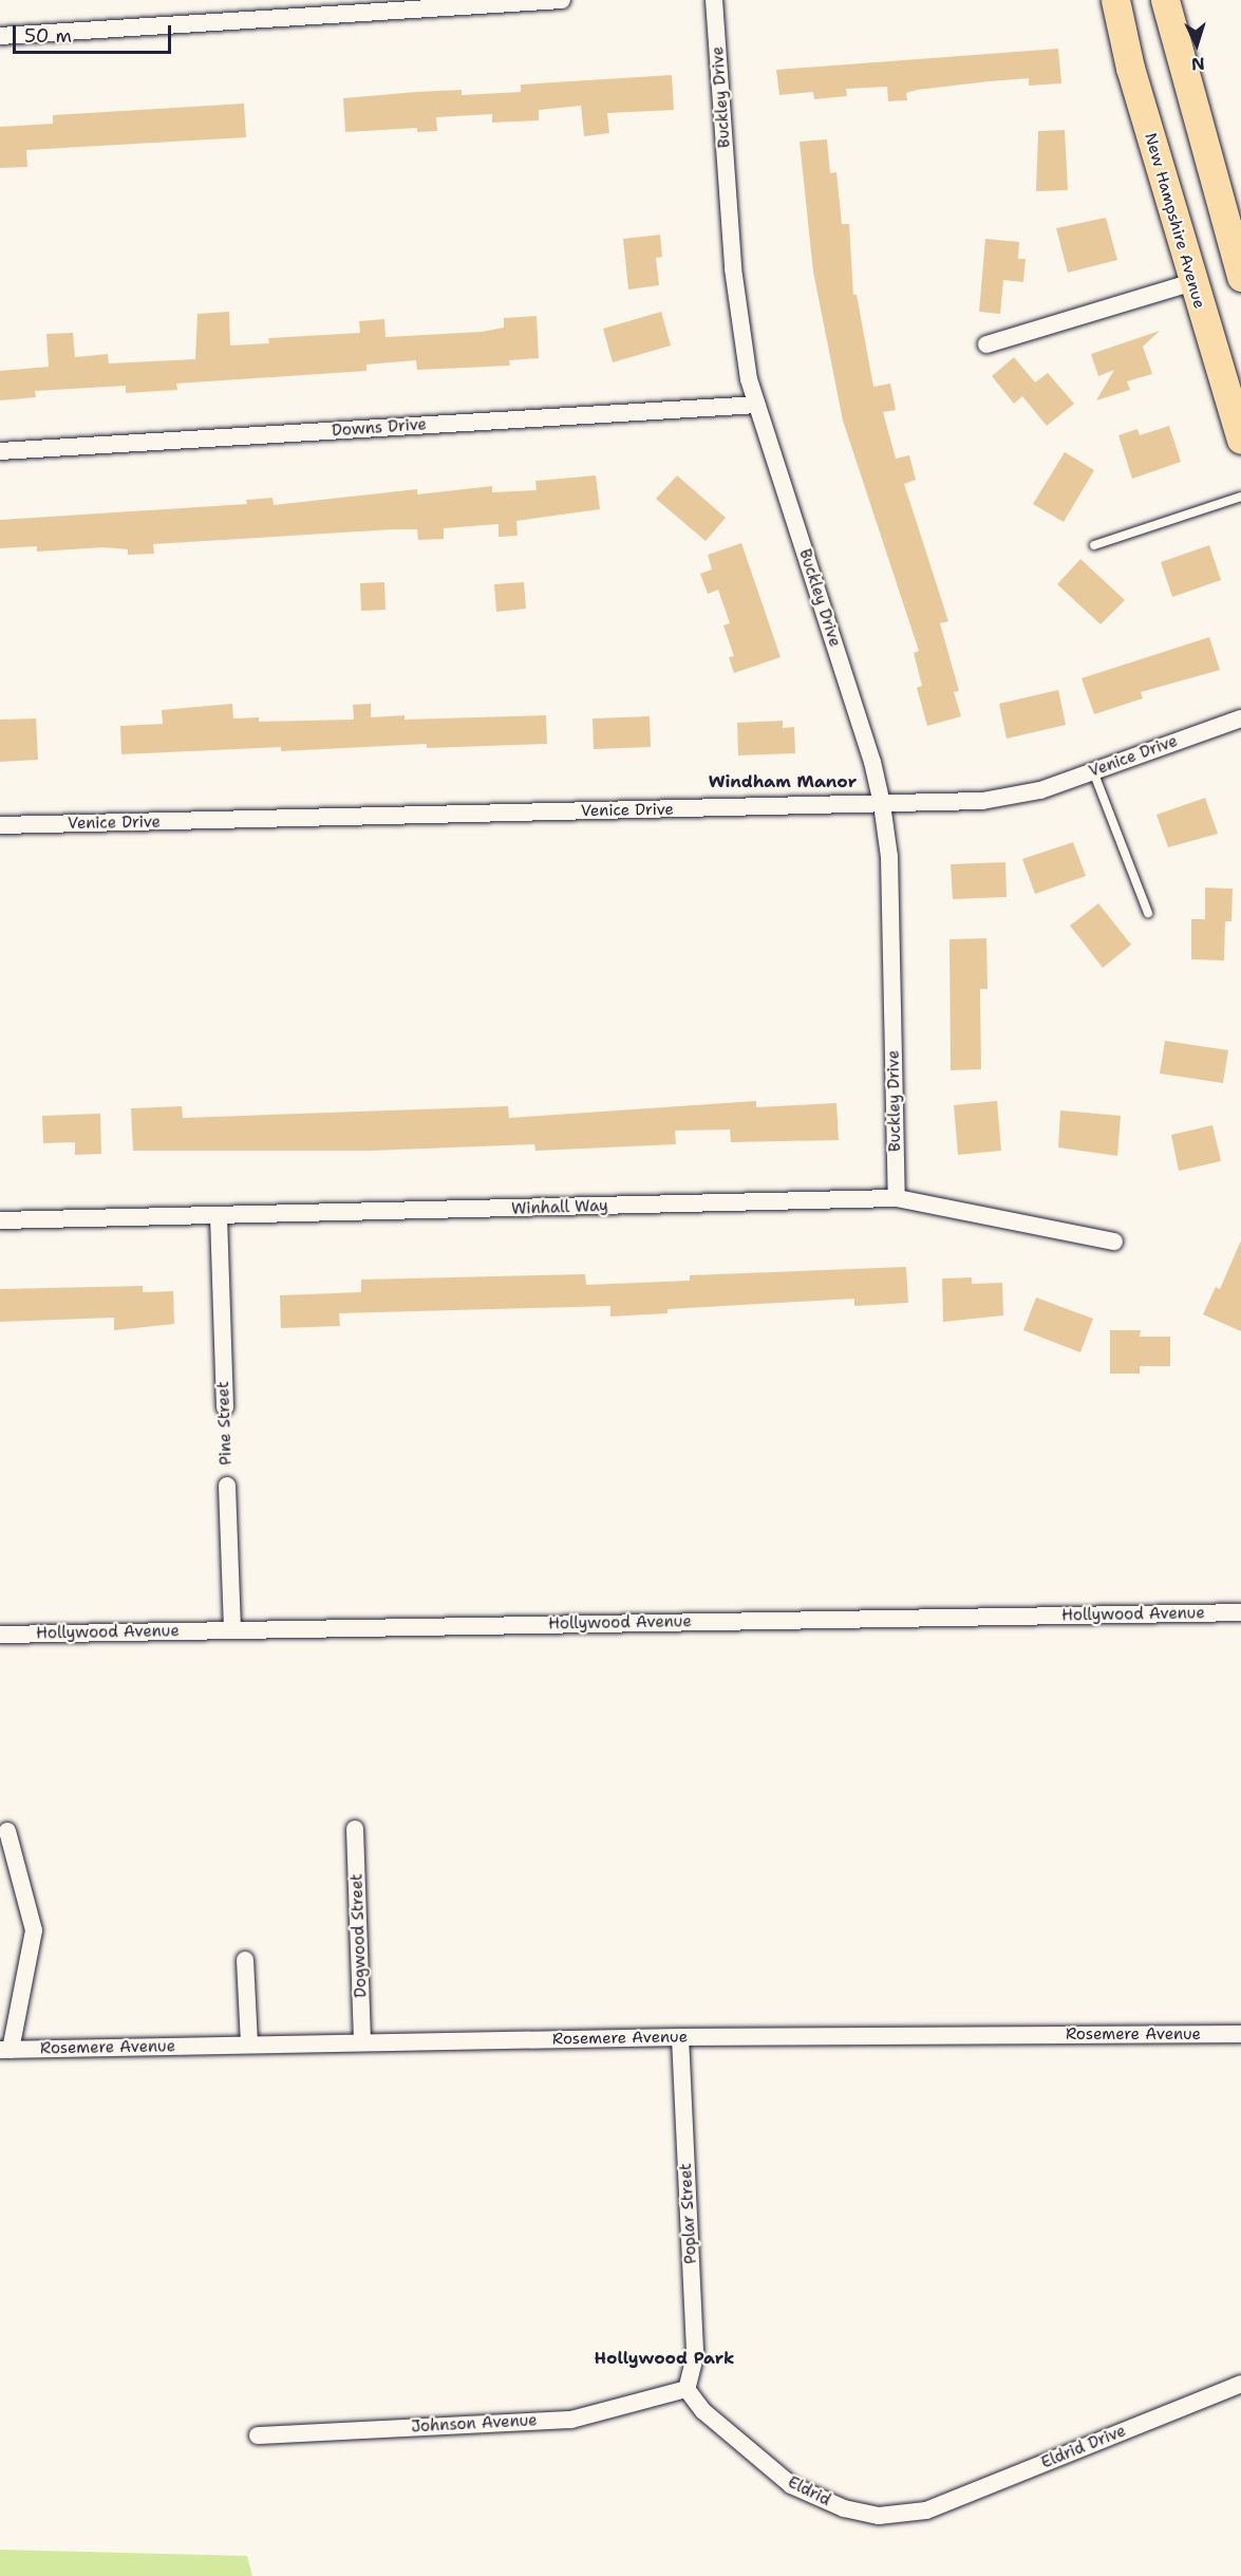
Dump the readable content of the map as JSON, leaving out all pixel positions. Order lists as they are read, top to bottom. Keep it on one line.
{"streets":{"main road":["New Hampshire Avenue"],"street":["Buckley Drive","Downs Drive","Venice Drive","Winhall Way","Pine Street","Hollywood Avenue","Dogwood Street","Rosemere Avenue","Poplar Street","Johnson Avenue","Eldrid Drive","Eldrid"]},"crossings":[["Buckley Drive","Downs Drive"],["Buckley Drive","Venice Drive"],["Buckley Drive","Winhall Way"],["Winhall Way","Pine Street"],["Pine Street","Hollywood Avenue"],["Dogwood Street","Rosemere Avenue"],["Rosemere Avenue","Poplar Street"],["Poplar Street","Johnson Avenue"],["Poplar Street","Eldrid"],["Johnson Avenue","Eldrid"],["Eldrid Drive","Eldrid"]],"districts":["Windham Manor","Hollywood Park"],"scale_bar":"50 m","north":"bottom"}
